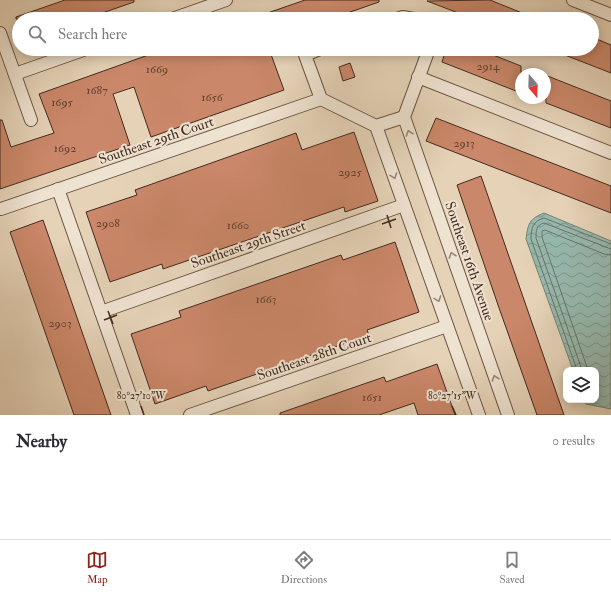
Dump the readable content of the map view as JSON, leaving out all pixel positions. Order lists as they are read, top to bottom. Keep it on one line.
{"streets":{"street":["Southeast 29th Court","Southeast 29th Street","Southeast 16th Avenue","Southeast 28th Court"]},"house_numbers":["2914","1669","1687","1656","1695","2913","1692","2925","2908","1660","1663","2903","1651"],"north":"bottom","page":{"search":"Search here","heading":["Nearby","0 results"],"nav":["Map","Directions","Saved"]},"coordinates":["80°27'10\"W","80°27'15\"W"]}
